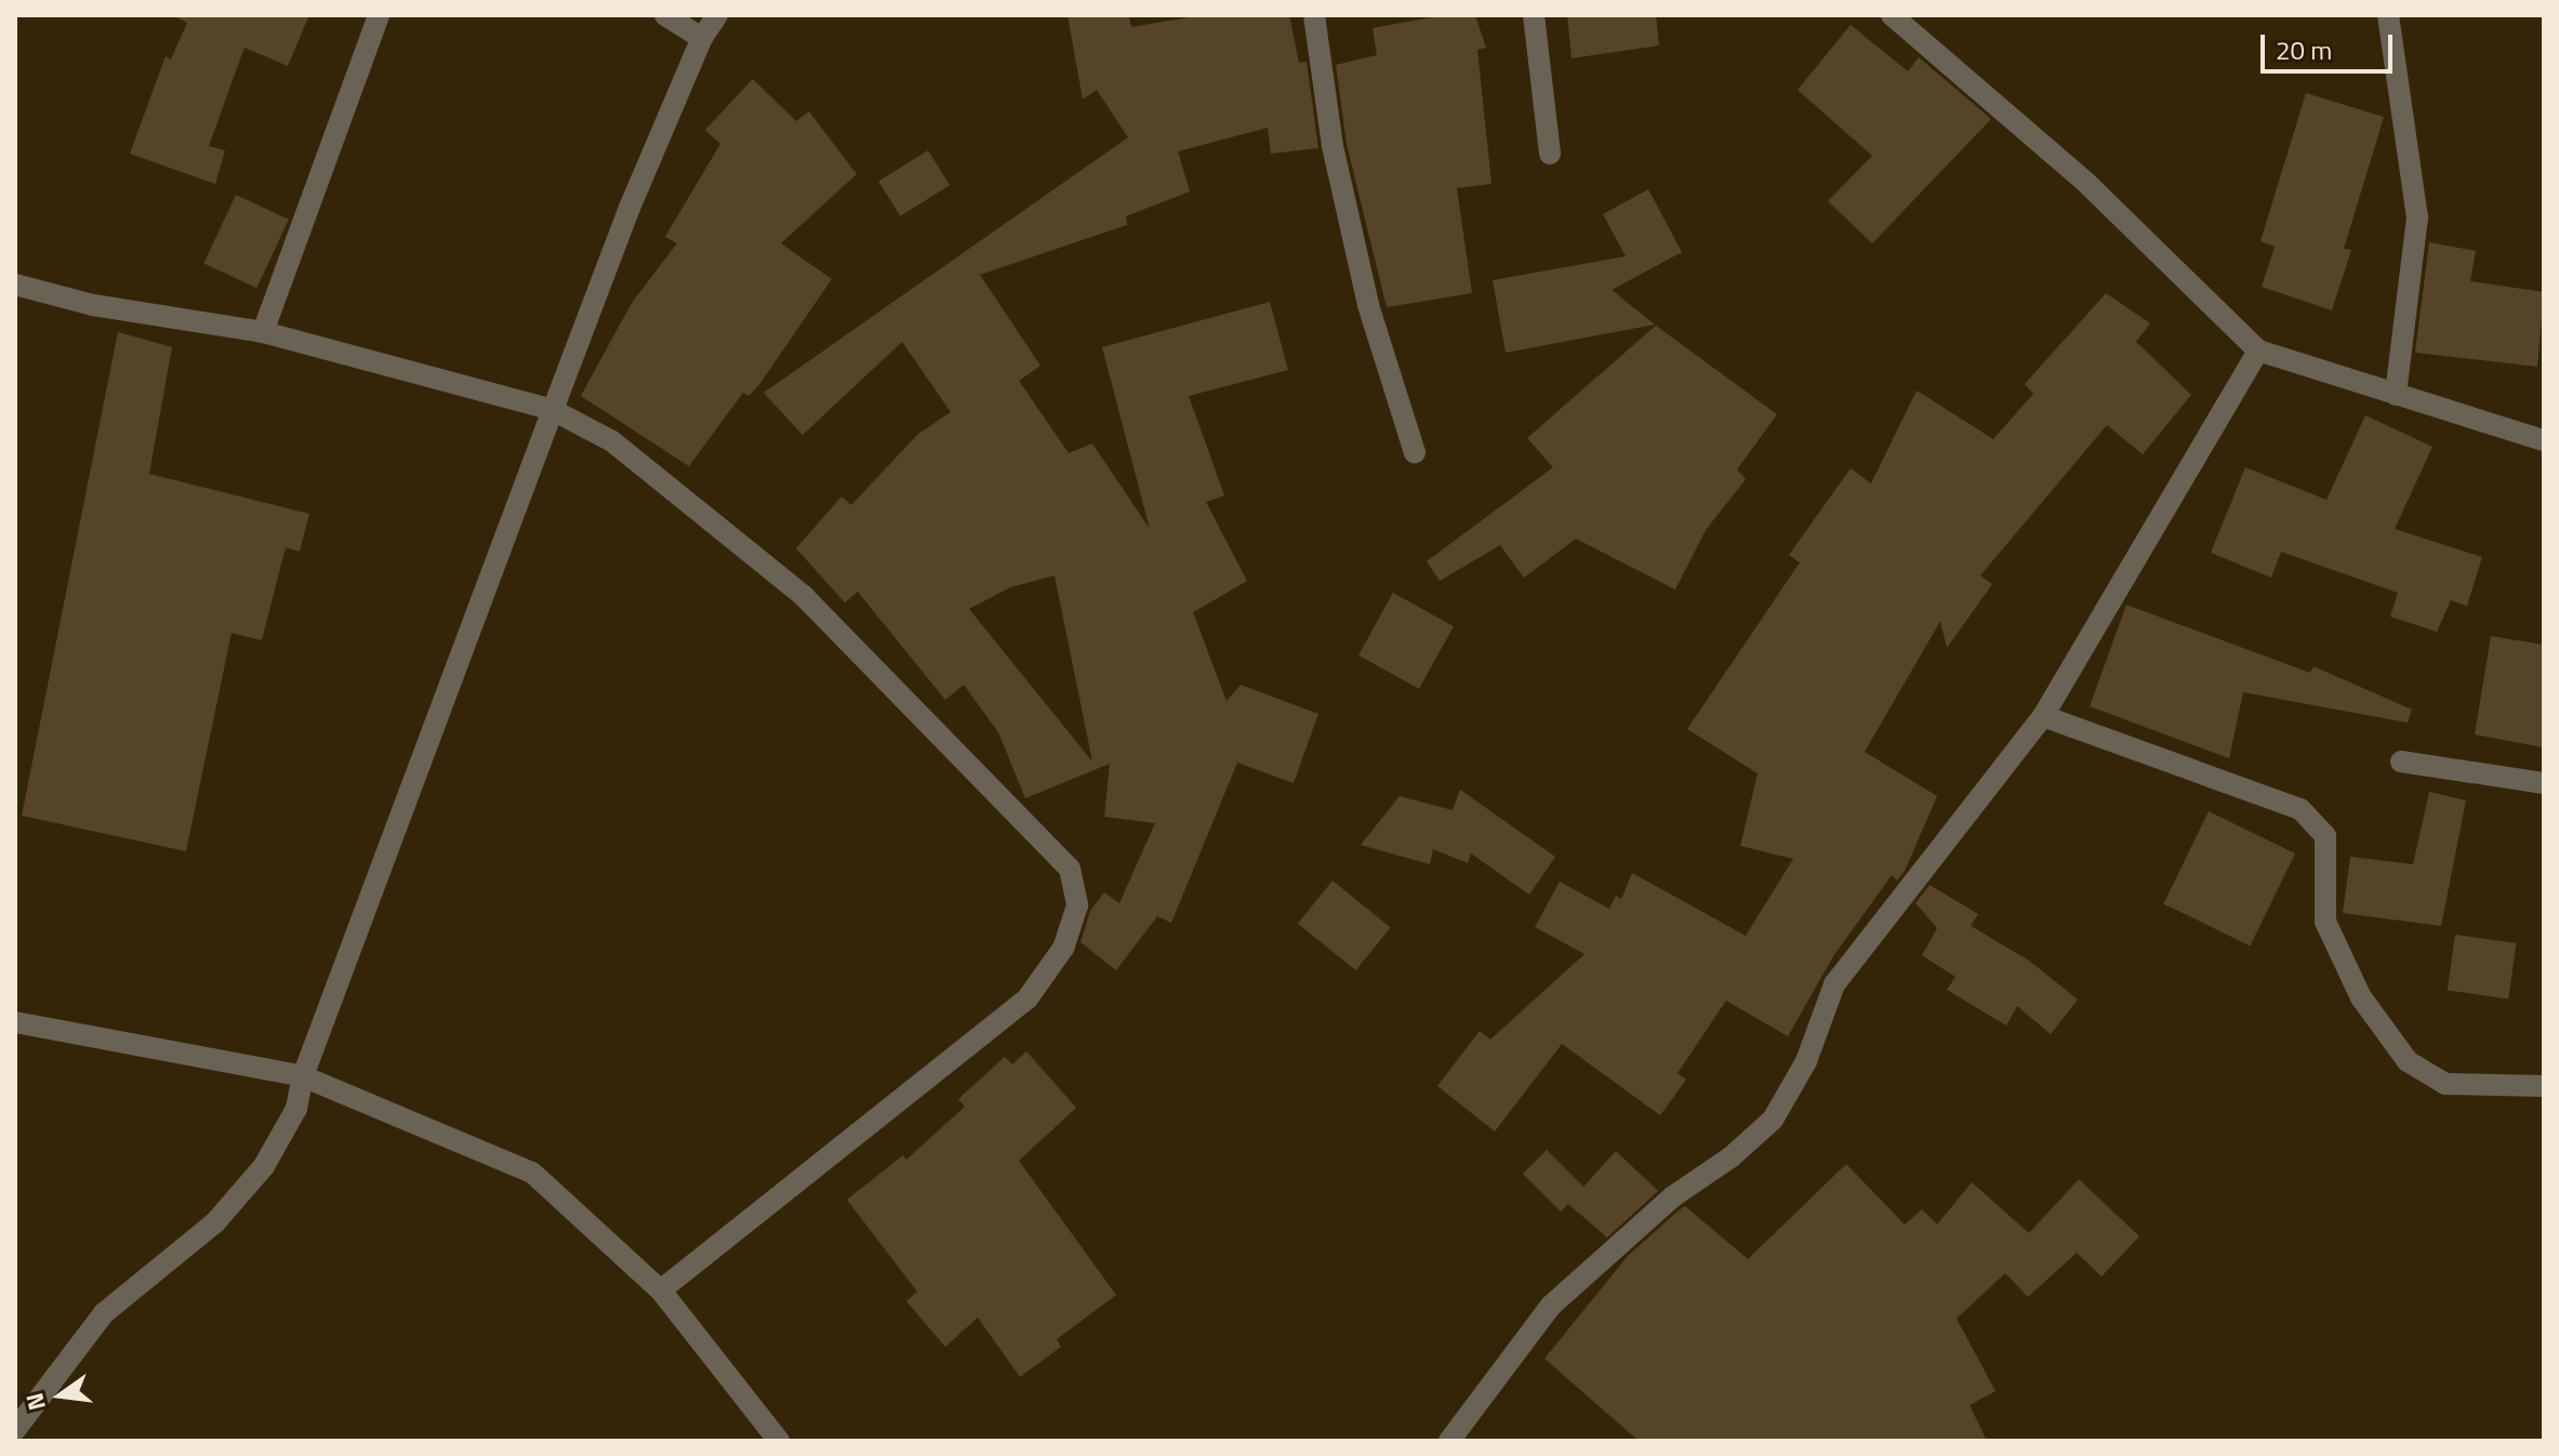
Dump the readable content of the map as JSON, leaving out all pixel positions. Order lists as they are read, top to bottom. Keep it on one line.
{"scale_bar":"20 m","north":"left"}
